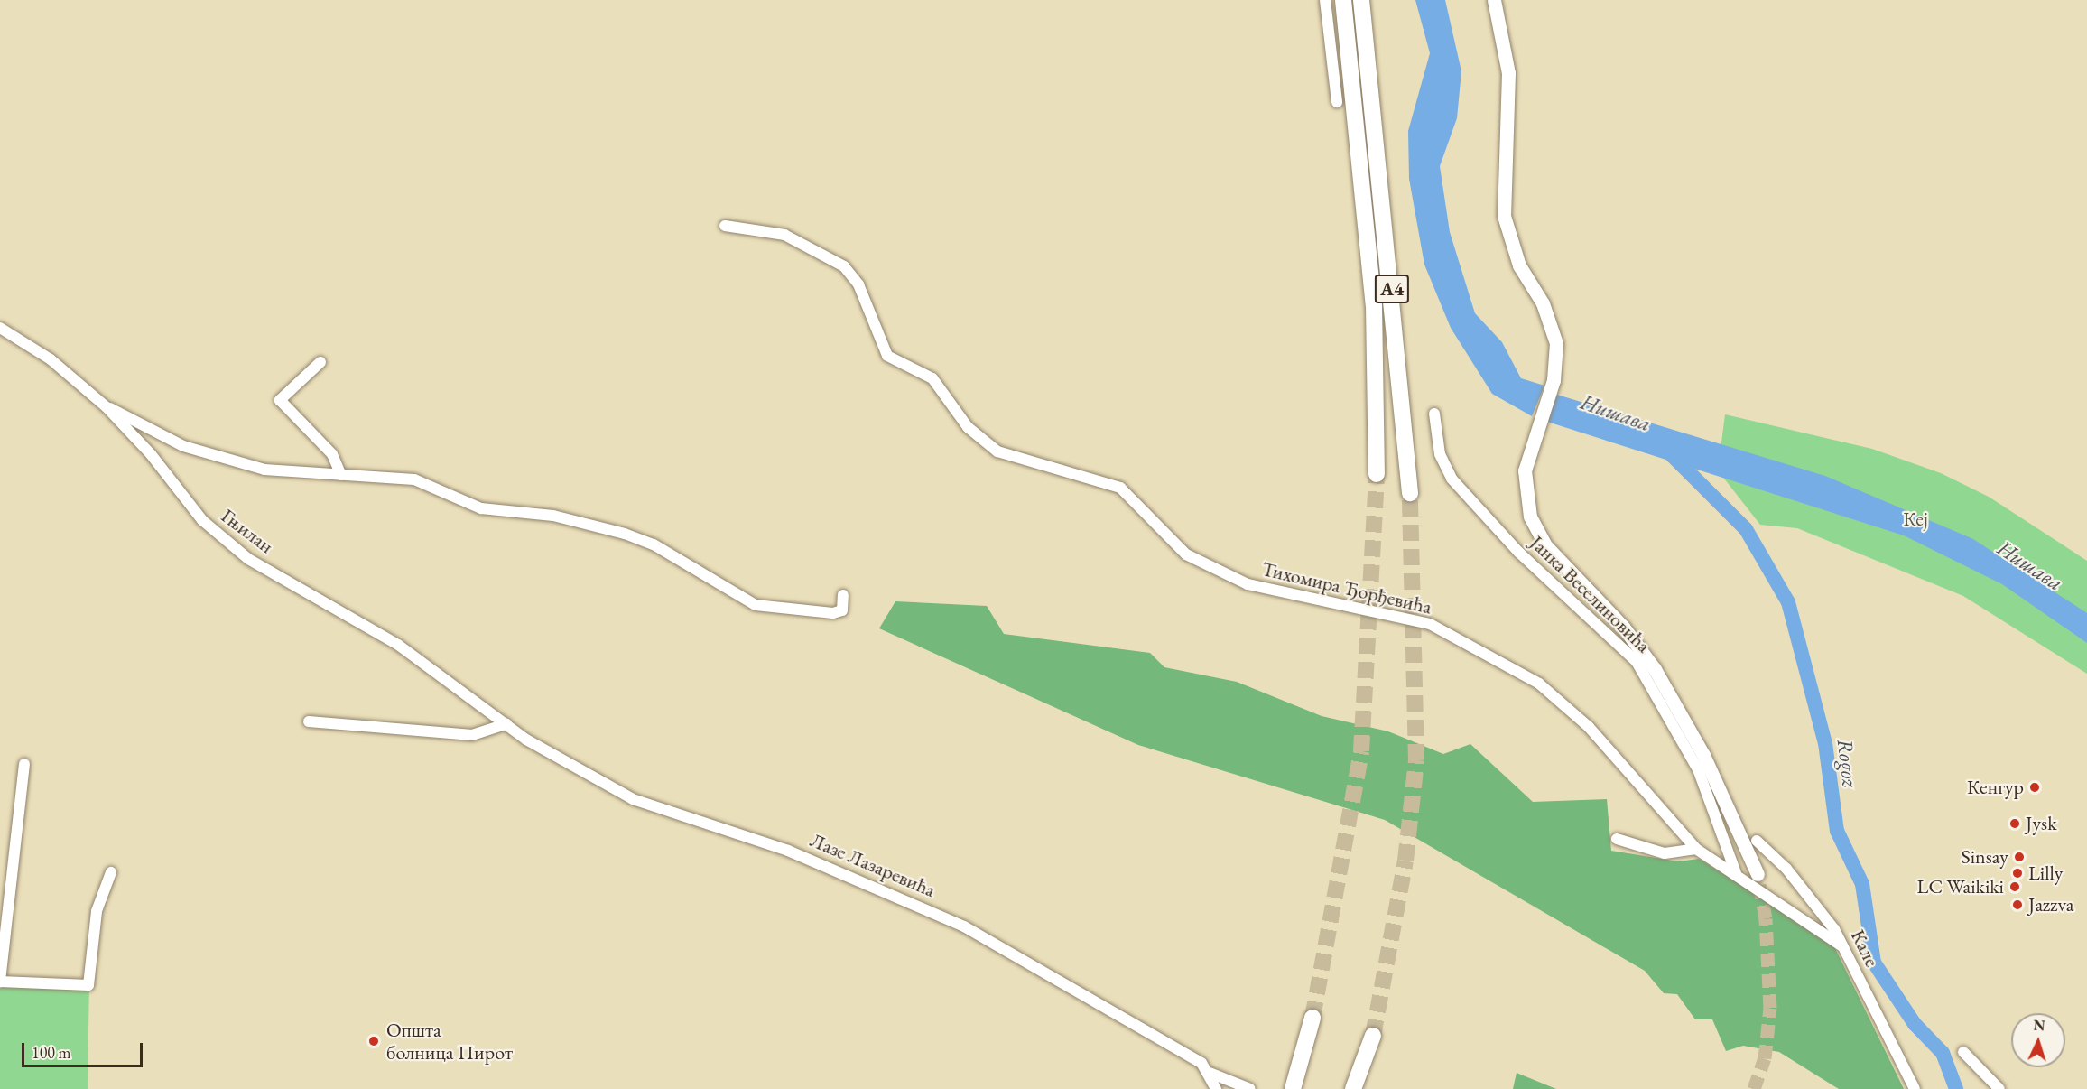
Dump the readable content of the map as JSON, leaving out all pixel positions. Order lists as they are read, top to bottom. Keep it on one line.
{"streets":{"highway":["A4"],"street":["Гњилан","Тихомира Ђорђевића","Јанка Веселиновића","Лазе Лазаревића","Кале"]},"crossings":[["Гњилан","Лазе Лазаревића"],["Тихомира Ђорђевића","Јанка Веселиновића"],["Тихомира Ђорђевића","Кале"]],"water":["Нишава","Rogoz"],"parks":["Кеј"],"places":["Кенгур","Jysk","Sinsay","Lilly","LC Waikiki","Jazzva","Општа болница Пирот"],"scale_bar":"100 m","north":"top"}
